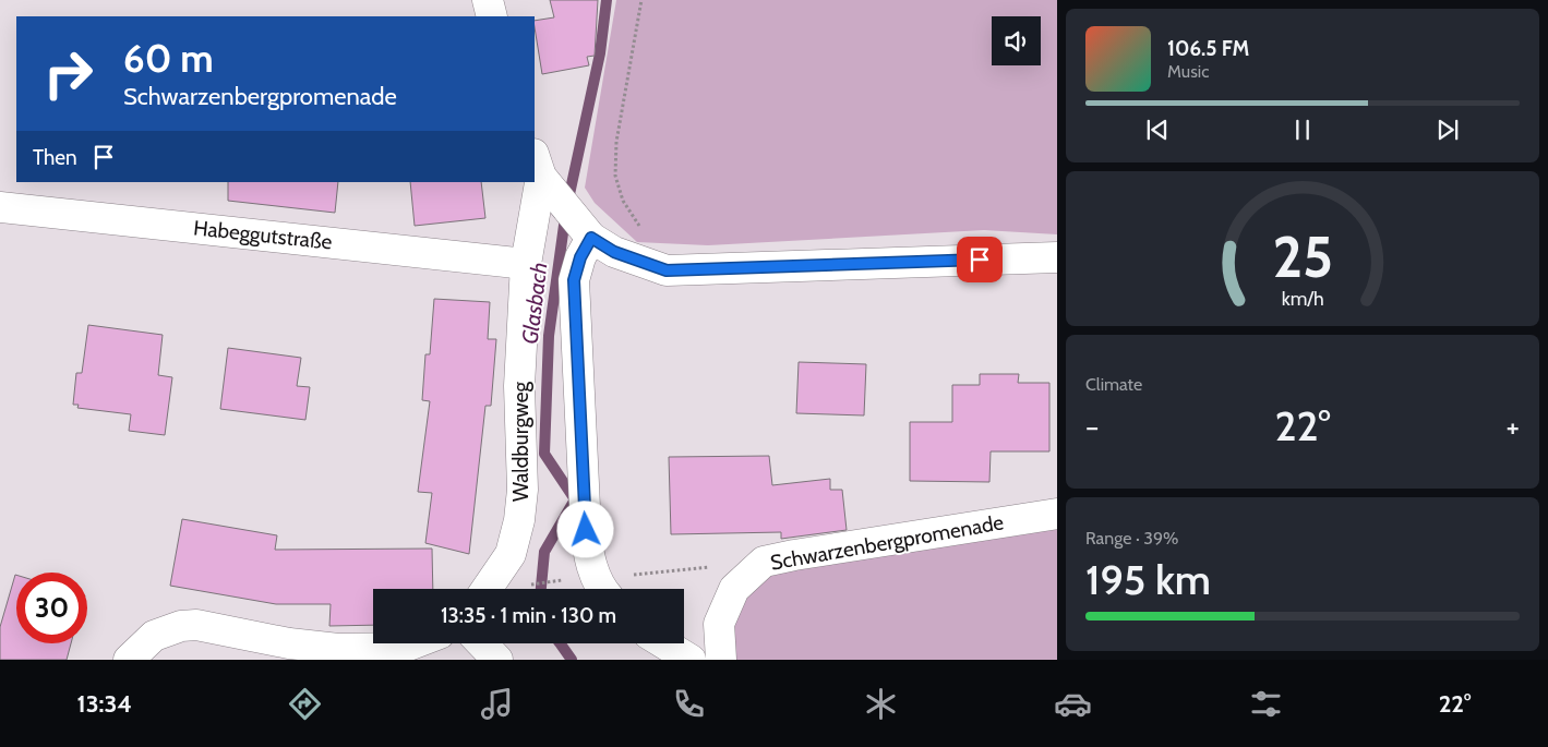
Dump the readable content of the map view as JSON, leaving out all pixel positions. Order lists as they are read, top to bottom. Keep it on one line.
{"streets":{"street":["Habeggutstraße","Waldburgweg","Schwarzenbergpromenade"]},"crossings":[["Habeggutstraße","Waldburgweg"]],"water":["Glasbach"],"page":{"turn":["60 m","Schwarzenbergpromenade"],"song":["106.5 FM","Music"],"then":"Then","tile":["Climate",["Range · 39%","195 km"]],"heat":["−","22°","+"],"limit":"30","trip":"13:35 · 1 min · 130 m","tabs":["13:34","22°"],"gauge":["25","km/h"]}}
